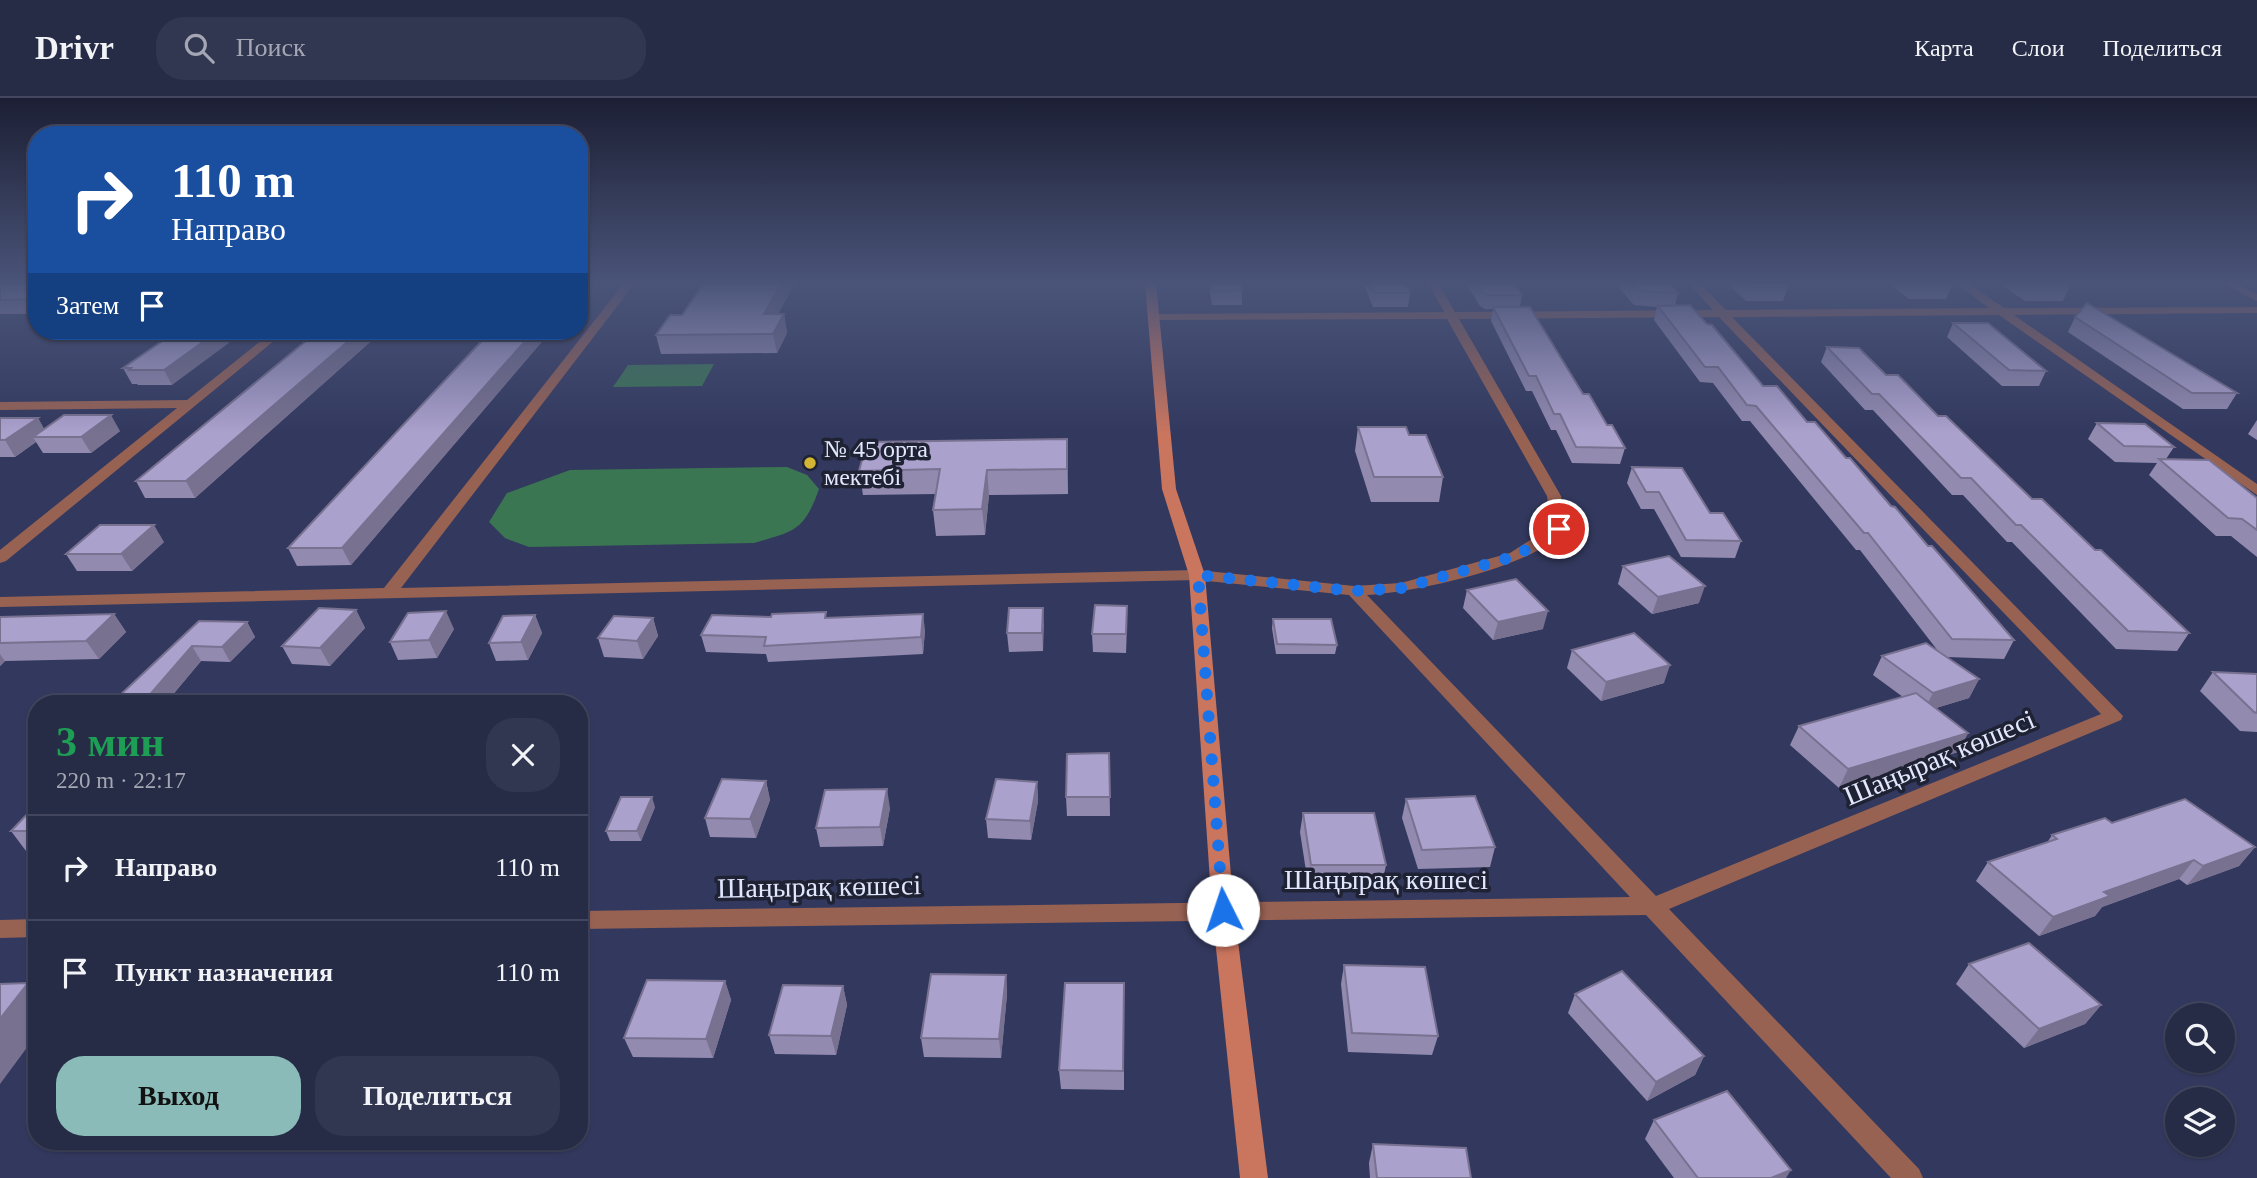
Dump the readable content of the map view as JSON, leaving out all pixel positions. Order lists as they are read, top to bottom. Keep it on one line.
{"streets":{"street":["Шаңырақ көшесі"]},"places":["№ 45 орта мектебі"],"page":{"header":"Drivr","search":"Поиск","nav":["Карта","Слои","Поделиться"],"turn":["110 m","Направо"],"then":"Затем","heading":["3 мин","220 m · 22:17"],"list":[{"name":"Направо","value":"110 m"},{"name":"Пункт назначения","value":"110 m"}],"buttons":["Выход","Поделиться"]}}
